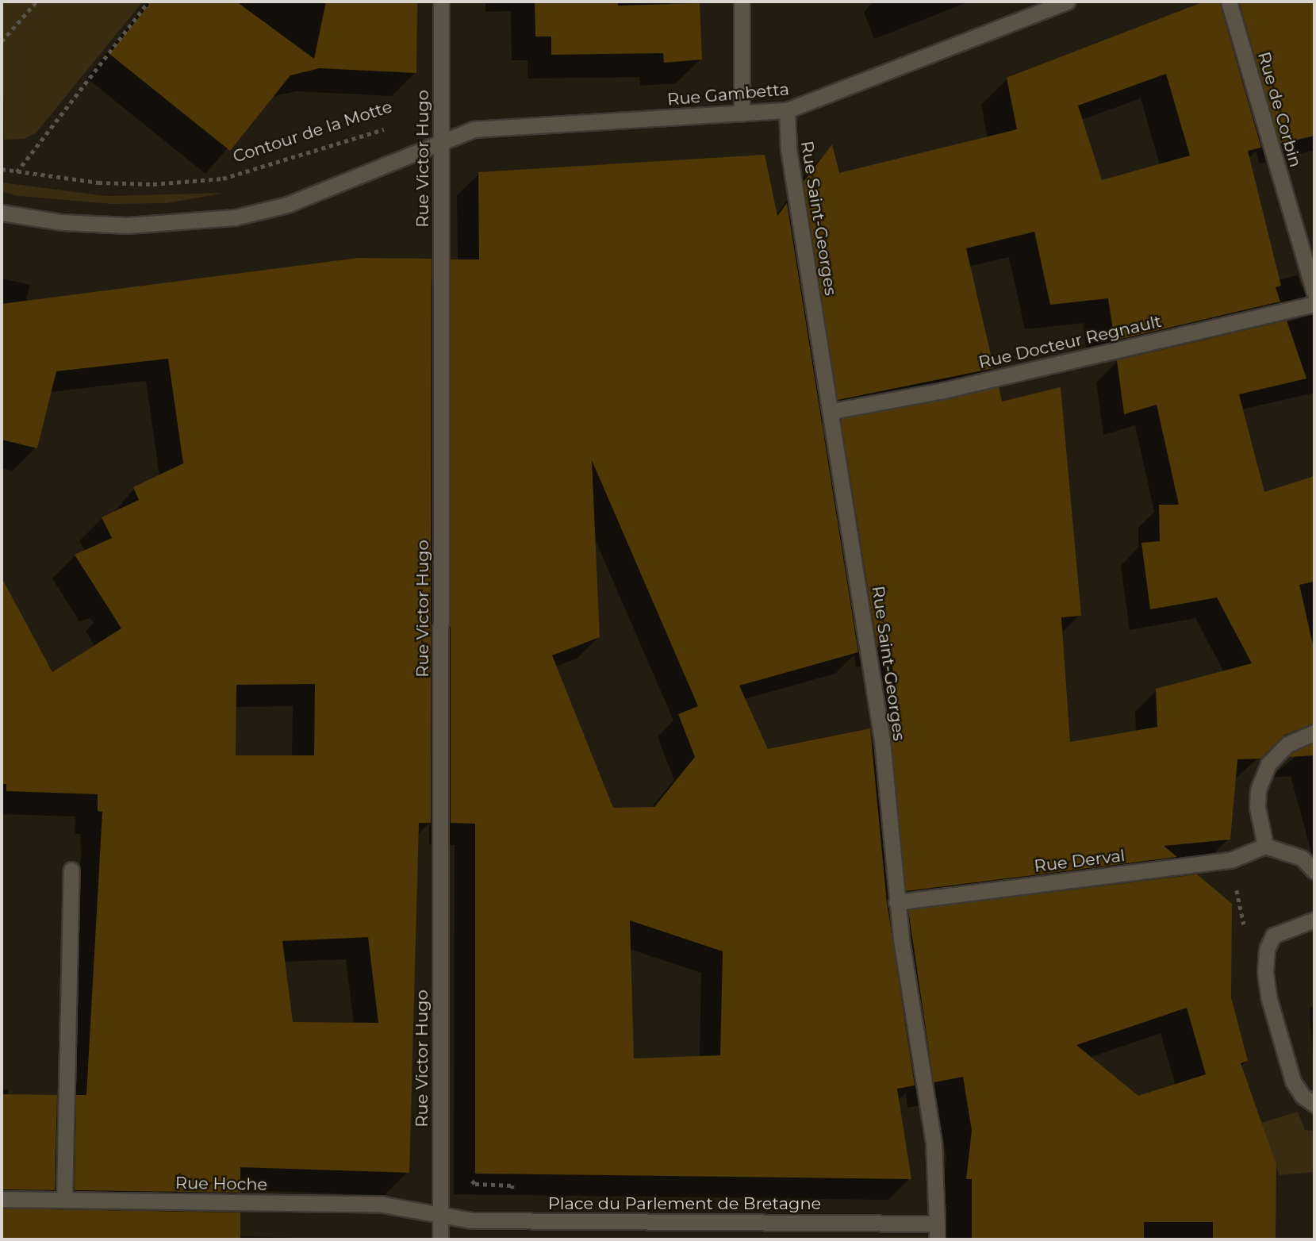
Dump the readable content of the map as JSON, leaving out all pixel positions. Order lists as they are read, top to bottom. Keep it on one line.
{"streets":{"street":["Rue Gambetta","Rue de Corbin","Rue Victor Hugo","Rue Saint-Georges","Rue Docteur Regnault","Rue Derval","Rue Hoche","Place du Parlement de Bretagne"],"path":["Contour de la Motte"]},"crossings":[["Rue Gambetta","Rue Victor Hugo"],["Rue Gambetta","Rue Saint-Georges"],["Rue Victor Hugo","Rue Hoche"],["Rue Victor Hugo","Place du Parlement de Bretagne"],["Rue Saint-Georges","Rue Docteur Regnault"],["Rue Saint-Georges","Rue Derval"],["Rue Saint-Georges","Place du Parlement de Bretagne"],["Rue Hoche","Place du Parlement de Bretagne"]]}
